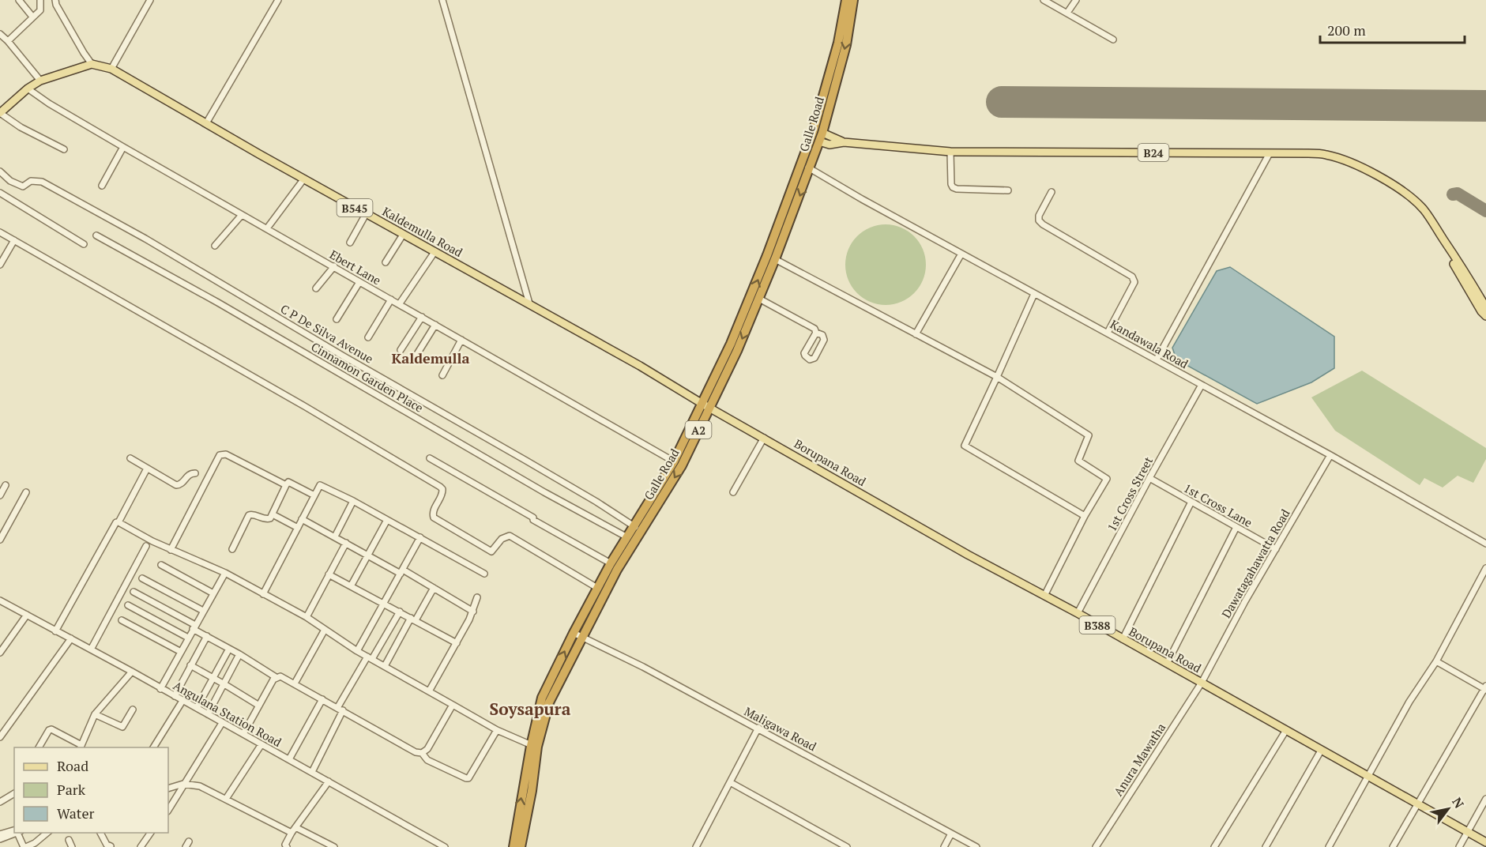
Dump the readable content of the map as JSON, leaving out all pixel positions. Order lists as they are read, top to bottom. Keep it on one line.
{"streets":{"highway":["Galle Road","A2"],"main road":["B24","B545","Kaldemulla Road","Borupana Road","B388"],"street":["Ebert Lane","C P De Silva Avenue","Kandawala Road","Cinnamon Garden Place","1st Cross Street","1st Cross Lane","Dawatagahawatta Road","Angulana Station Road","Maligawa Road","Anura Mawatha"]},"crossings":[["Galle Road","B24"],["Galle Road","Kaldemulla Road"],["Galle Road","Ebert Lane"],["Galle Road","C P De Silva Avenue"],["Galle Road","Kandawala Road"],["Galle Road","Cinnamon Garden Place"],["Galle Road","Borupana Road"],["Galle Road","Maligawa Road"],["Kaldemulla Road","Borupana Road"],["Kandawala Road","1st Cross Street"],["Kandawala Road","Dawatagahawatta Road"],["Borupana Road","1st Cross Street"],["Borupana Road","Dawatagahawatta Road"],["Borupana Road","Anura Mawatha"],["1st Cross Street","1st Cross Lane"],["1st Cross Lane","Dawatagahawatta Road"],["Dawatagahawatta Road","Anura Mawatha"]],"districts":["Kaldemulla","Soysapura"],"legend":["Road","Park","Water"],"scale_bar":"200 m","north":"top right"}
